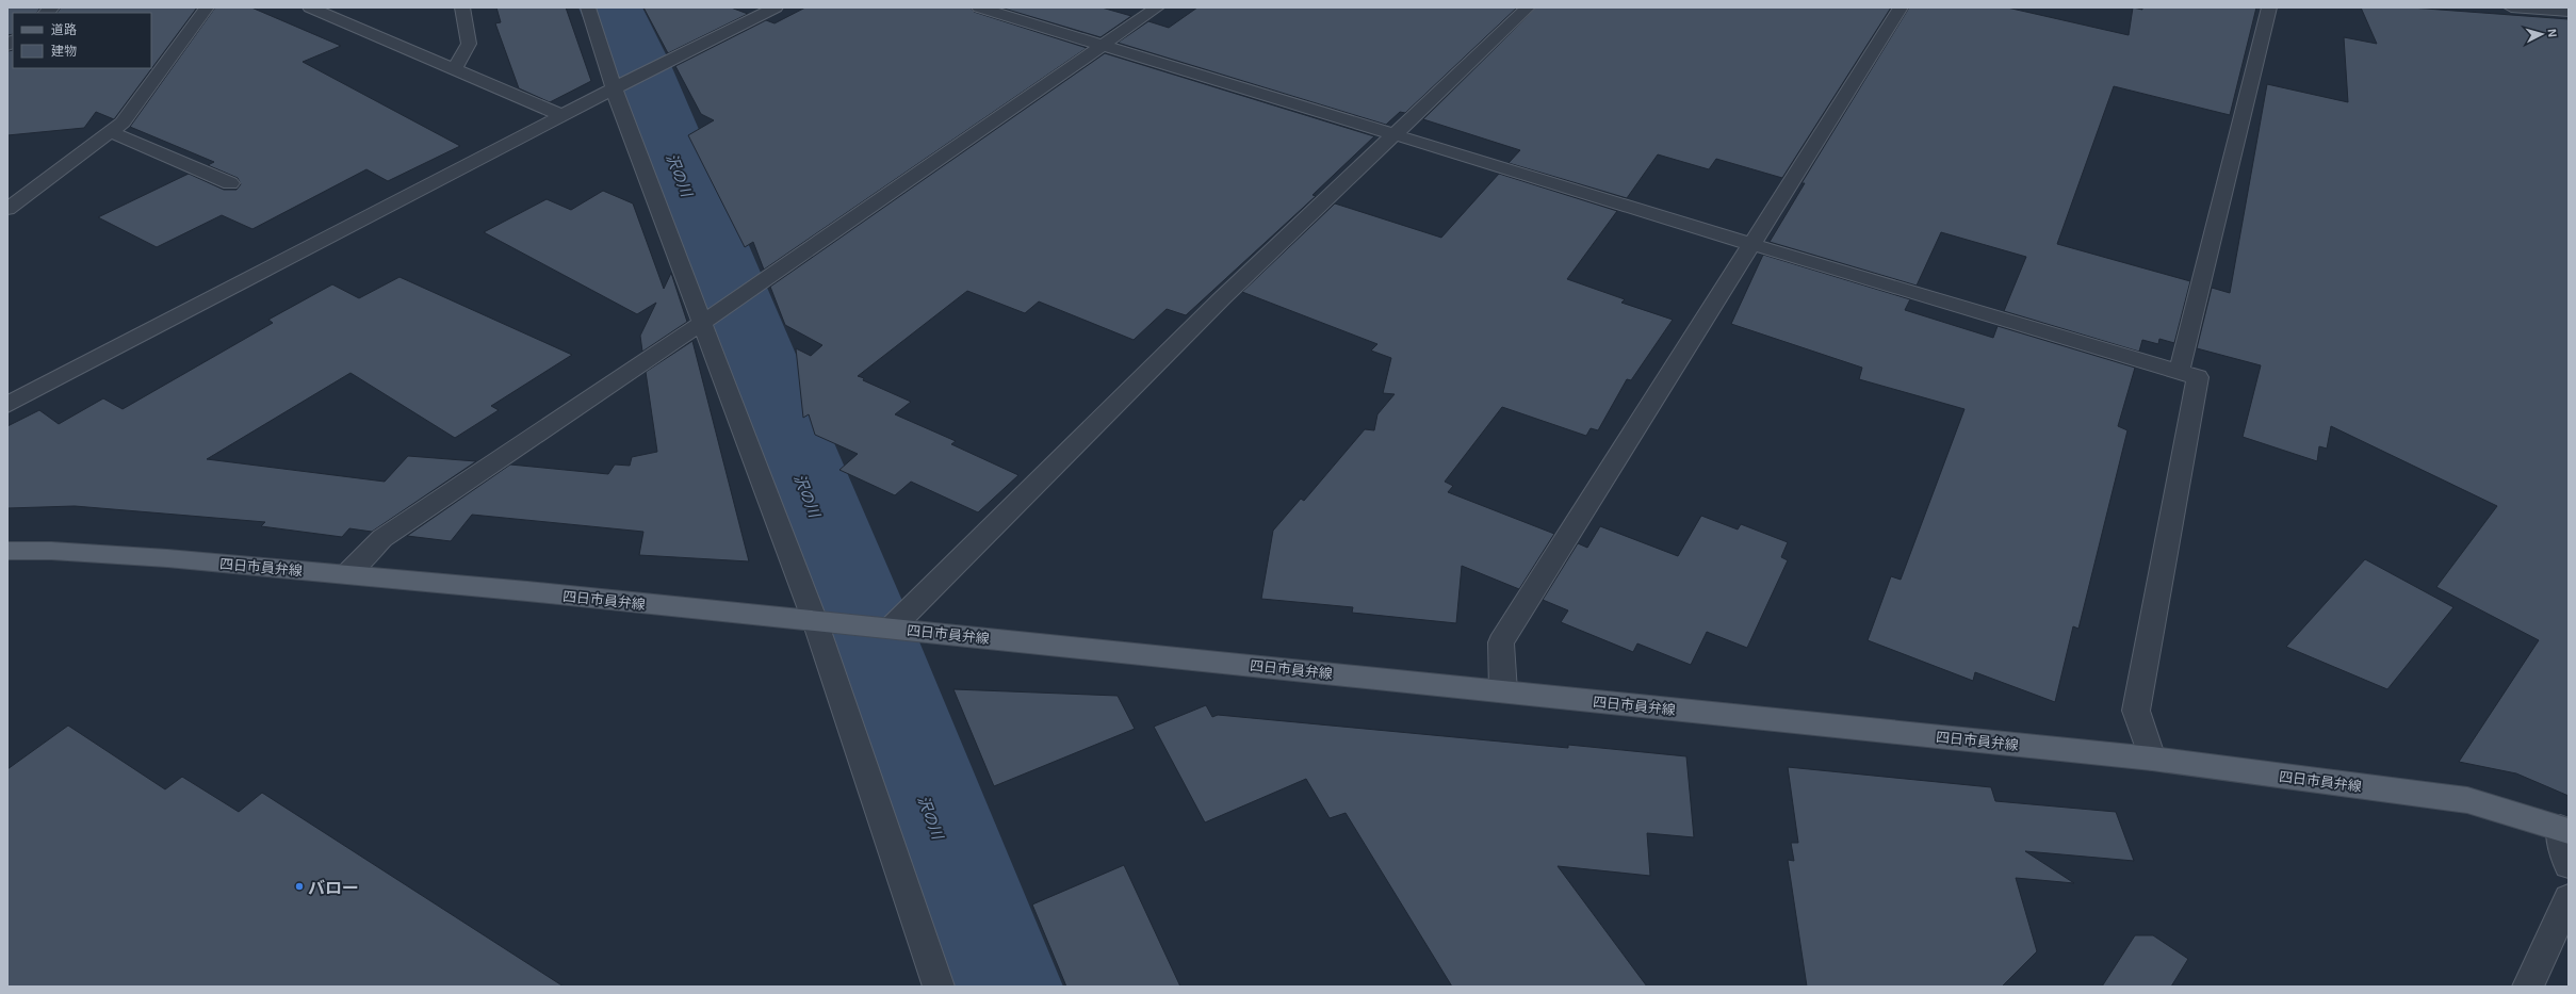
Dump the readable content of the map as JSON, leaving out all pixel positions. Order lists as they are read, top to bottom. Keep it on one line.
{"streets":{"main road":["四日市員弁線"]},"water":["沢の川"],"places":["バロー"],"legend":["道路","建物"],"north":"right"}
